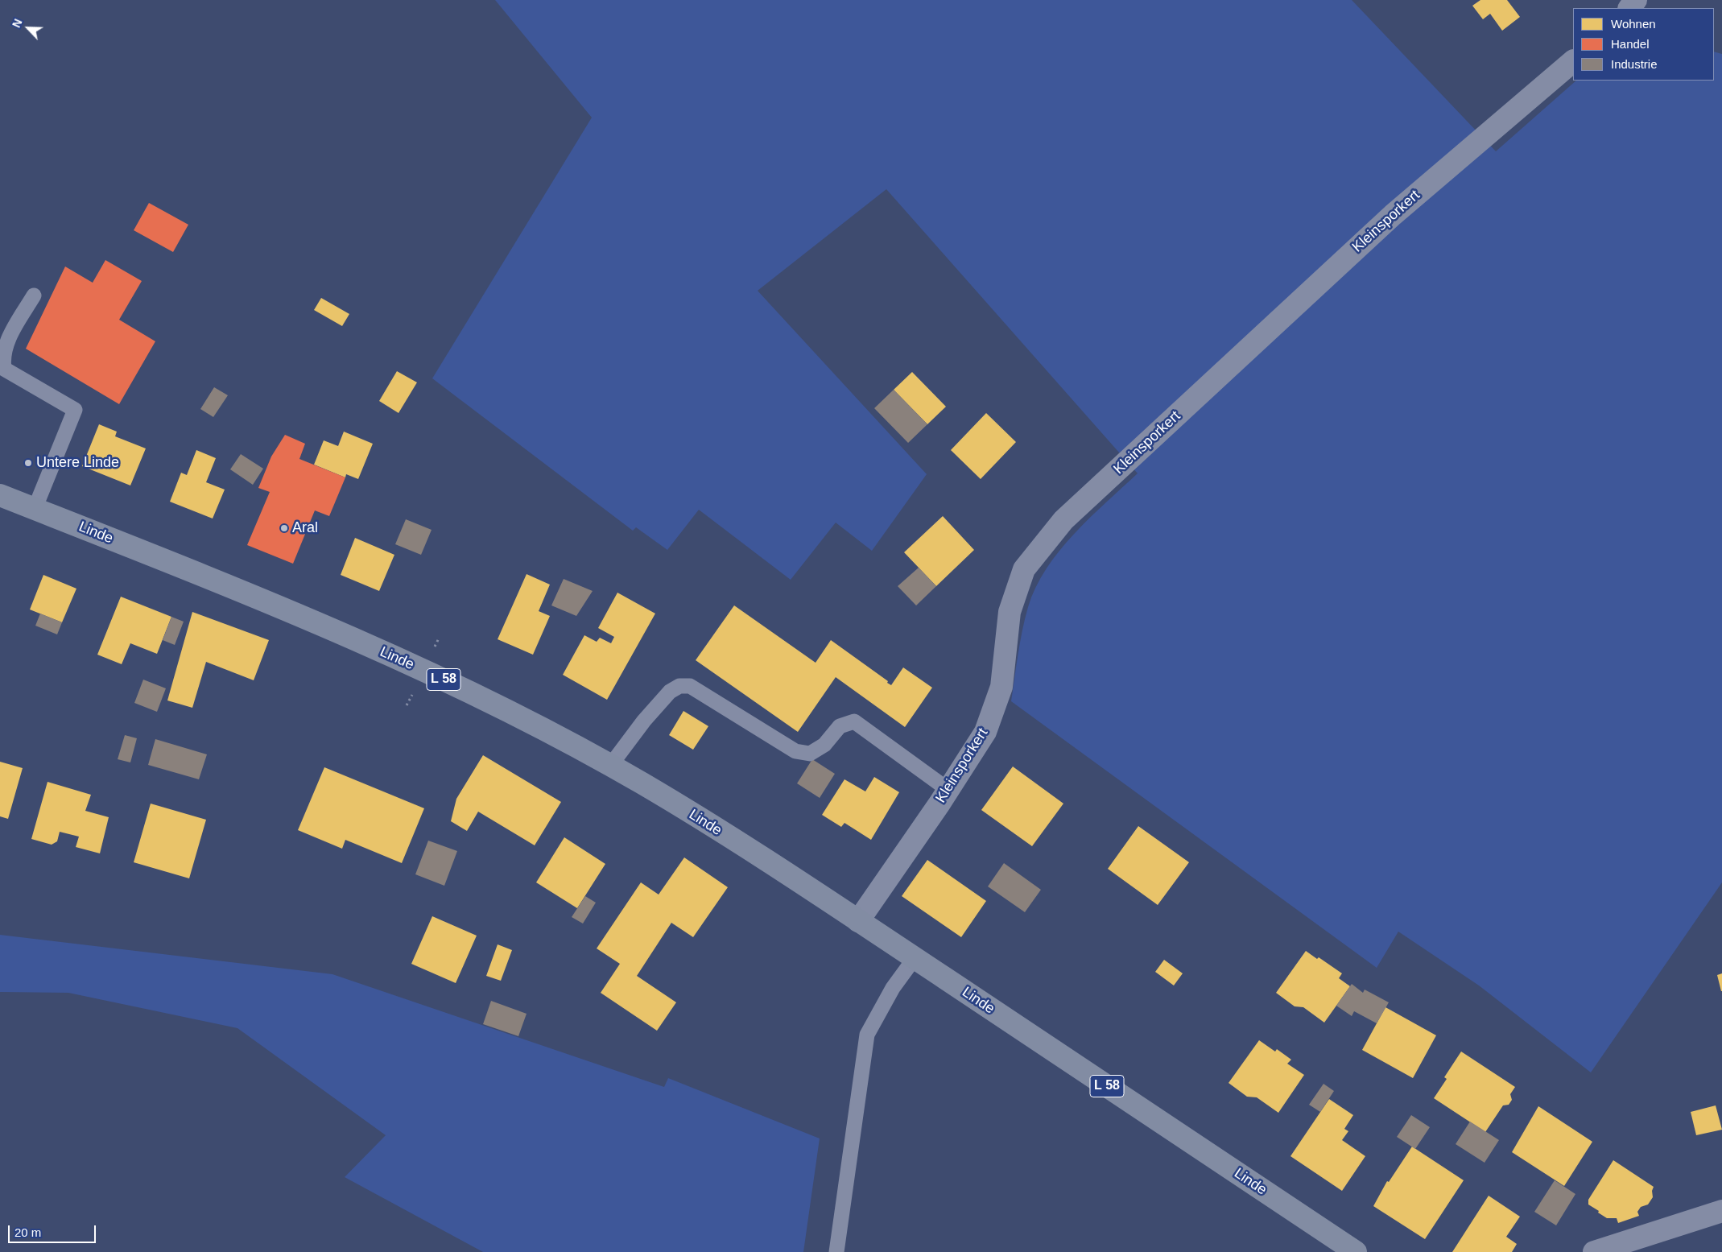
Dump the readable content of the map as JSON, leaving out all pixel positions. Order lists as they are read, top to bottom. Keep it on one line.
{"streets":{"main road":["Linde","L 58"],"street":["Kleinsporkert"]},"crossings":[["Kleinsporkert","Linde"]],"places":["Untere Linde","Aral"],"legend":["Wohnen","Handel","Industrie"],"scale_bar":"20 m","north":"top left"}
